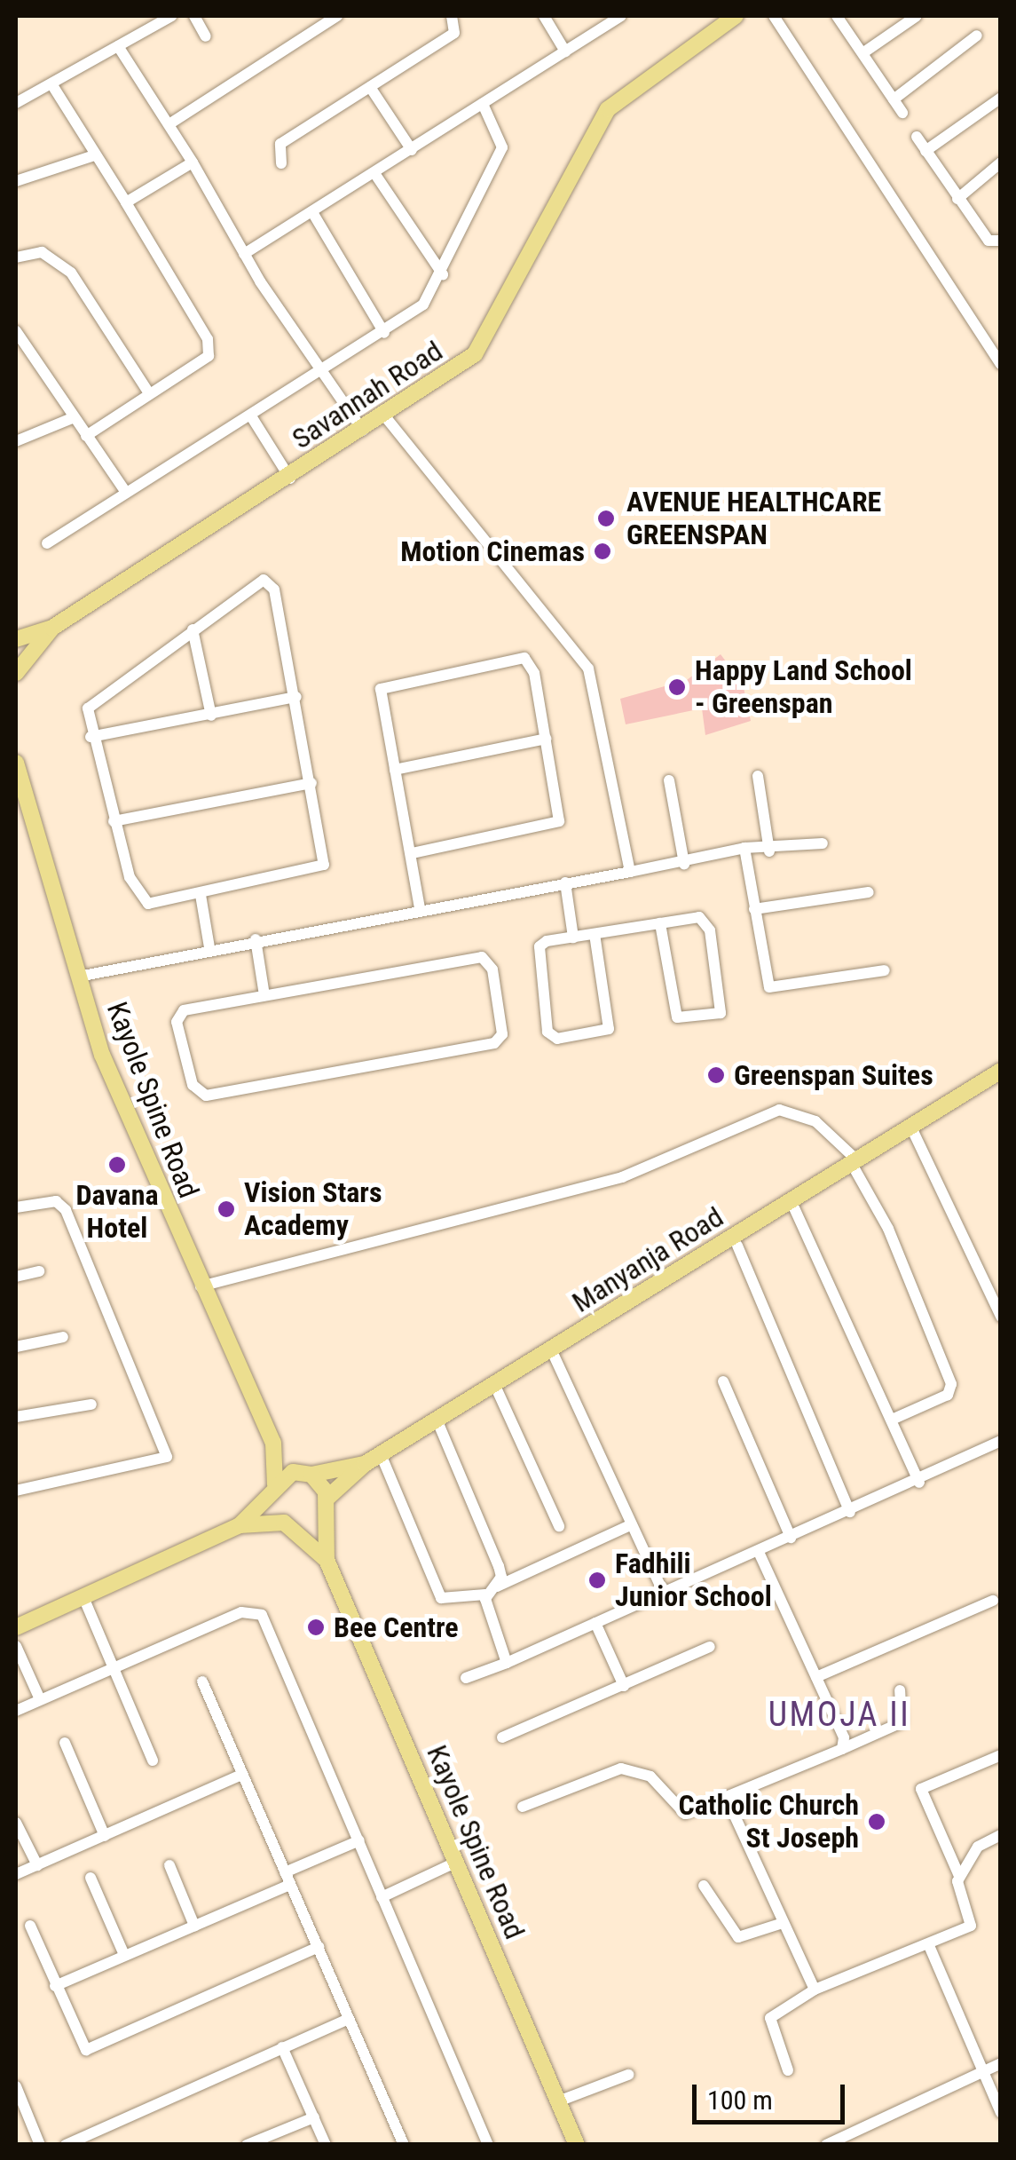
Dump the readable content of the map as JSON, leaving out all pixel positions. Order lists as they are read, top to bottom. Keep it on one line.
{"streets":{"main road":["Savannah Road","Kayole Spine Road","Manyanja Road"]},"districts":["UMOJA II"],"places":["AVENUE HEALTHCARE GREENSPAN","Motion Cinemas","Happy Land School - Greenspan","Greenspan Suites","Davana Hotel","Vision Stars Academy","Fadhili Junior School","Bee Centre","Catholic Church St Joseph"],"scale_bar":"100 m"}
